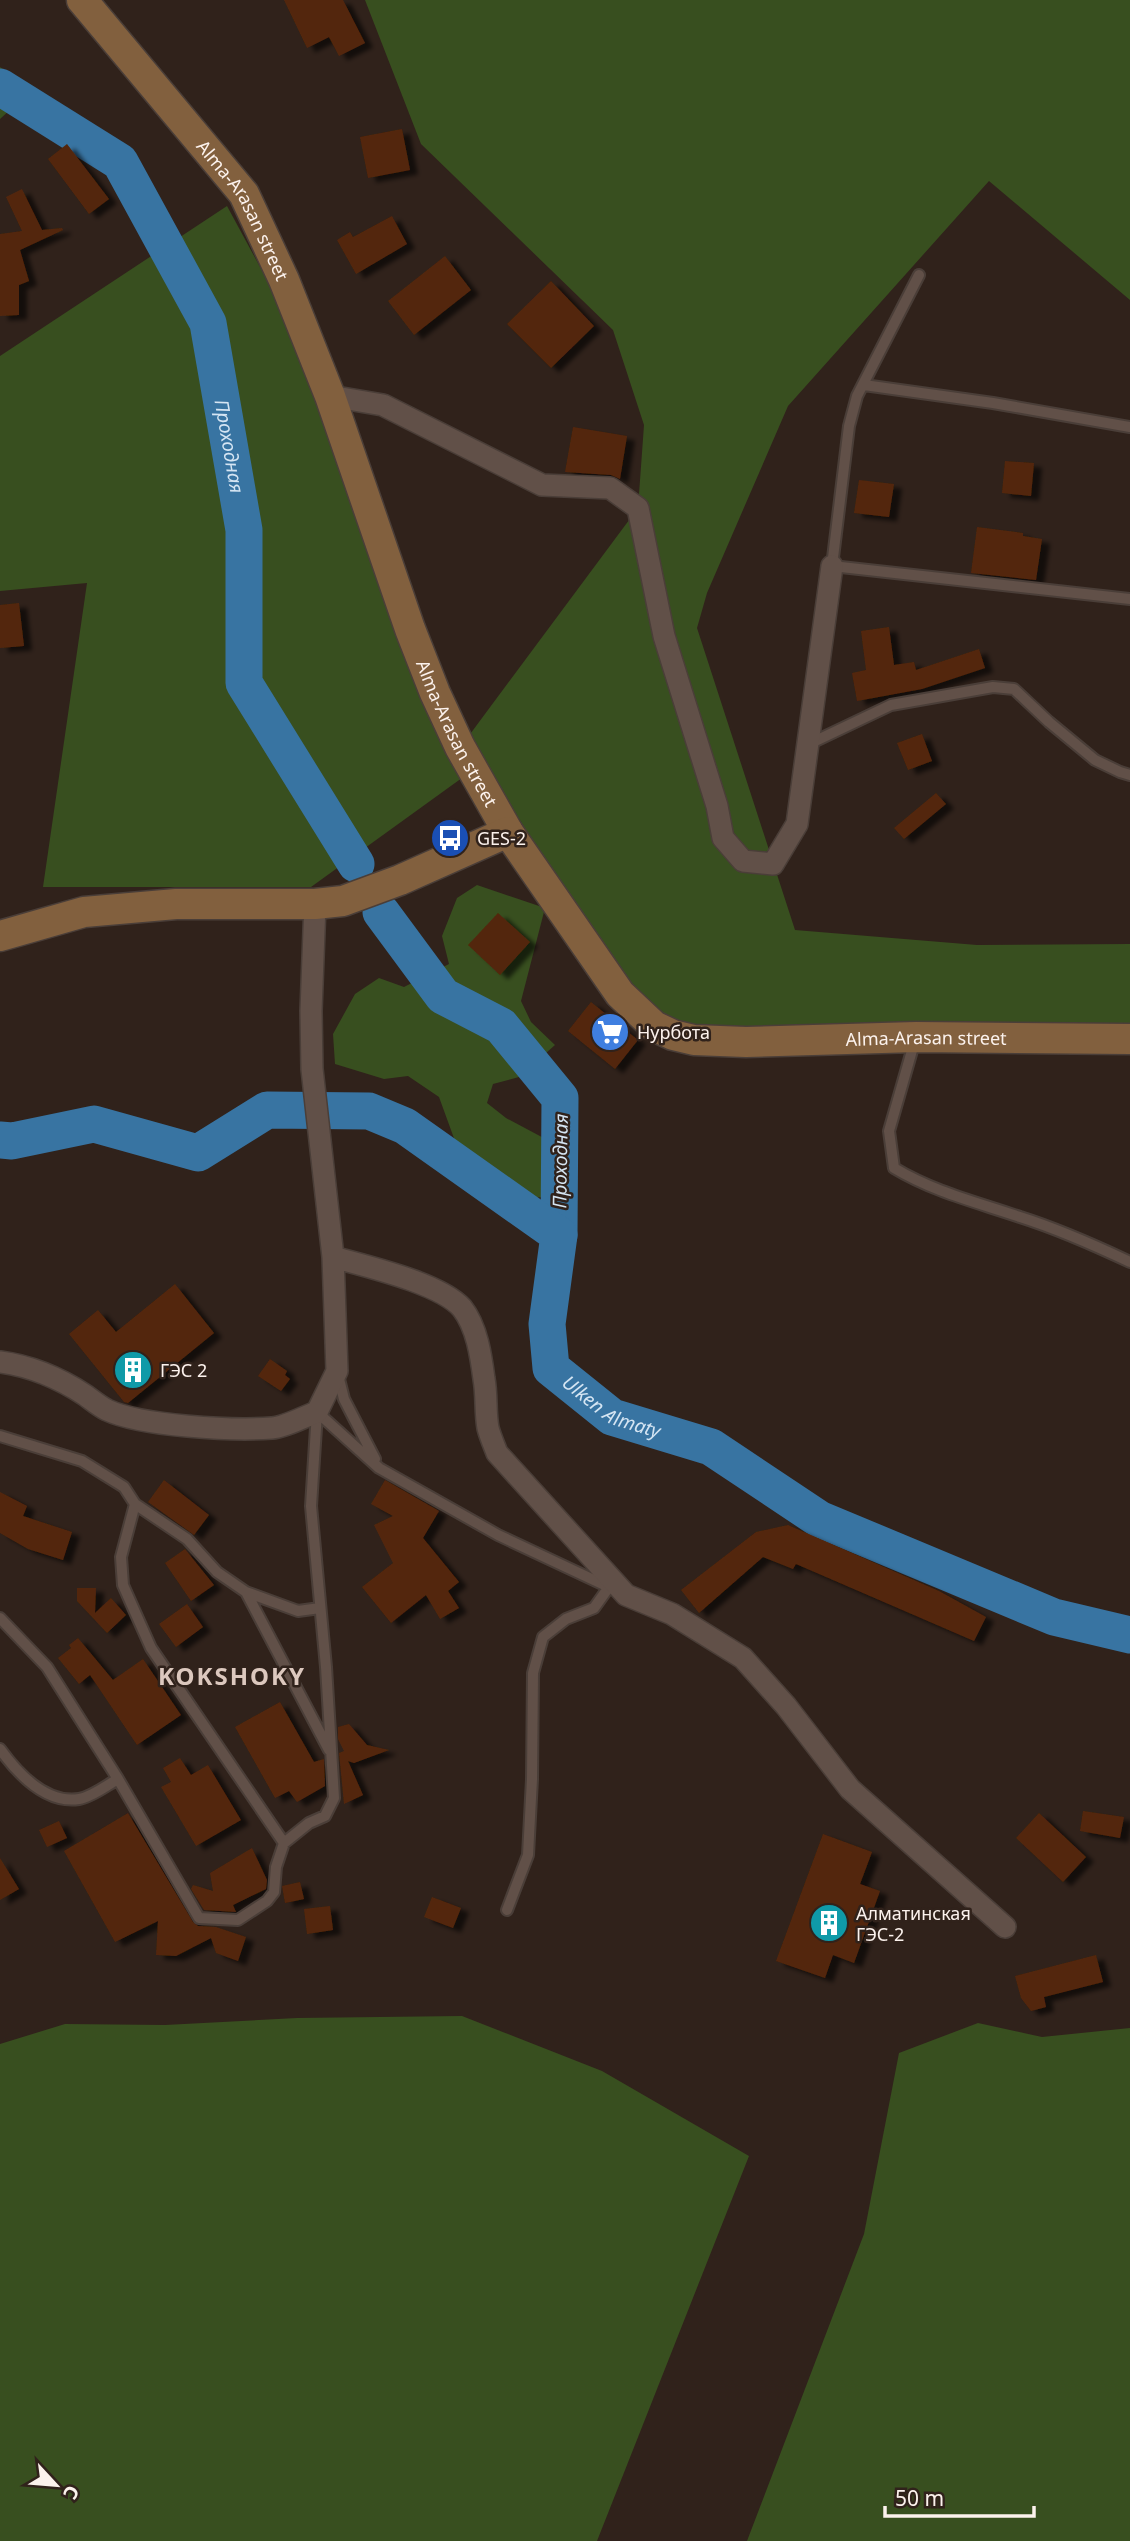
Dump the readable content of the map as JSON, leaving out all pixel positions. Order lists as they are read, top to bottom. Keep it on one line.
{"streets":{"street":["Alma-Arasan street"]},"districts":["KOKSHOKY"],"water":["Проходная","Ulken Almaty"],"places":{"bus stop":["GES-2"],"supermarket":["Нурбота"],"building":["ГЭС 2","Алматинская ГЭС-2"]},"scale_bar":"50 m","north":"bottom right"}
